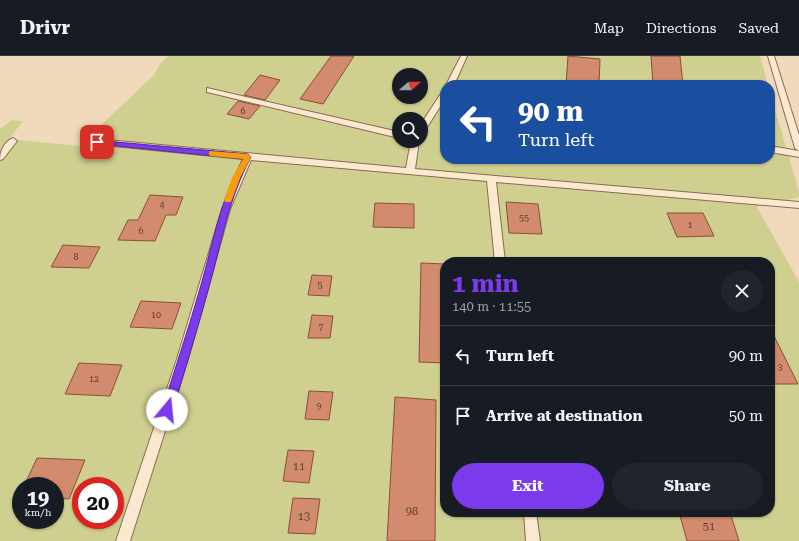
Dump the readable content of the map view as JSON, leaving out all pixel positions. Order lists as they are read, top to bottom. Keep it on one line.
{"house_numbers":["6","4","55","1","6","8","5","10","7","3","12","9","11","98","13","51"],"north":"right","page":{"header":"Drivr","nav":["Map","Directions","Saved"],"turn":["90 m","Turn left"],"heading":["1 min","140 m · 11:55"],"list":[{"name":"Turn left","value":"90 m"},{"name":"Arrive at destination","value":"50 m"}],"buttons":["Exit","Share"],"speed":"19 km/h","limit":"20"}}
